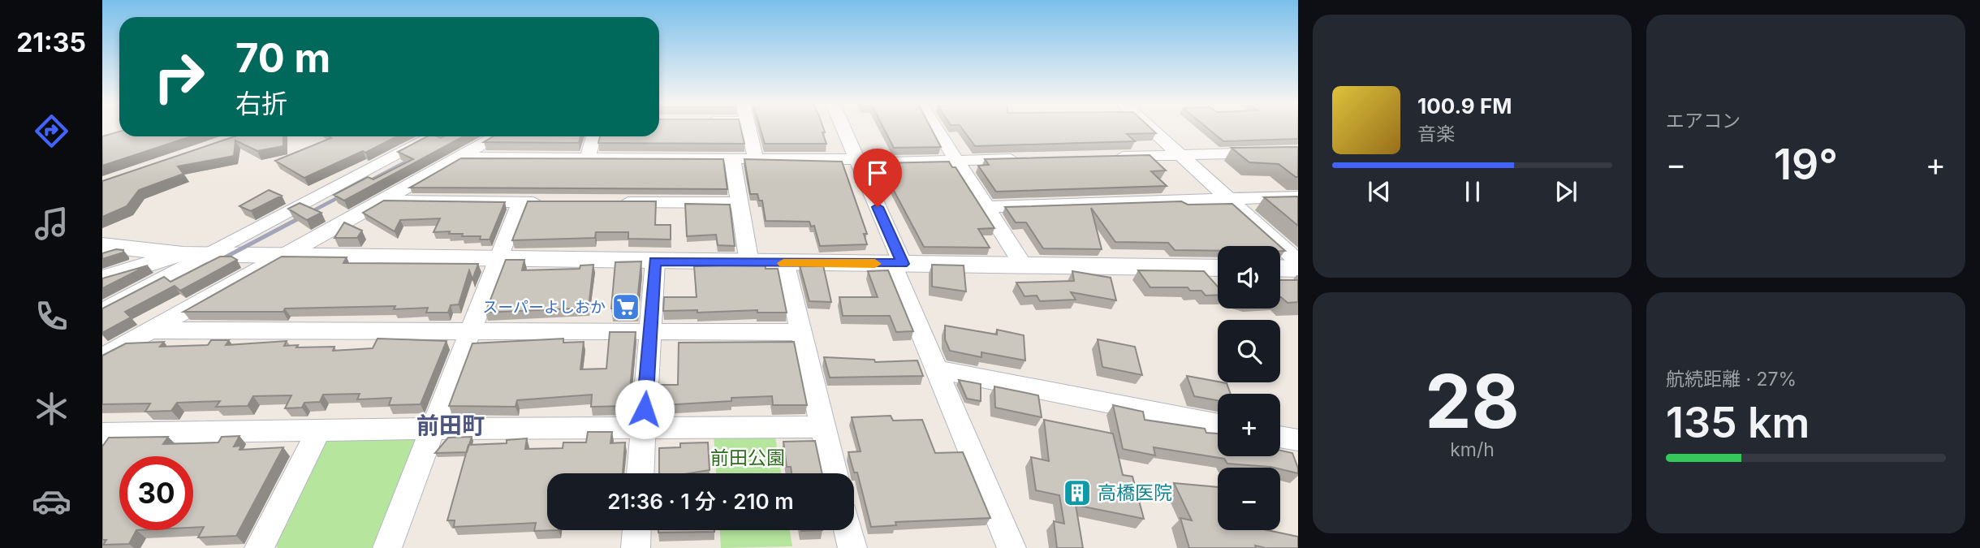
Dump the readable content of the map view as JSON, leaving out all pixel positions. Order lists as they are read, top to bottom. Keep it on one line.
{"districts":["前田町"],"parks":["前田公園"],"places":{"supermarket":["スーパーよしおか"],"building":["高橋医院"]},"page":{"tabs":"21:35","tile":["エアコン",["28","km/h"],["航続距離 · 27%","135 km"]],"turn":["70 m","右折"],"song":["100.9 FM","音楽"],"heat":["−","19°","+"],"map_buttons":["+","−"],"limit":"30","trip":"21:36 · 1 分 · 210 m"}}
